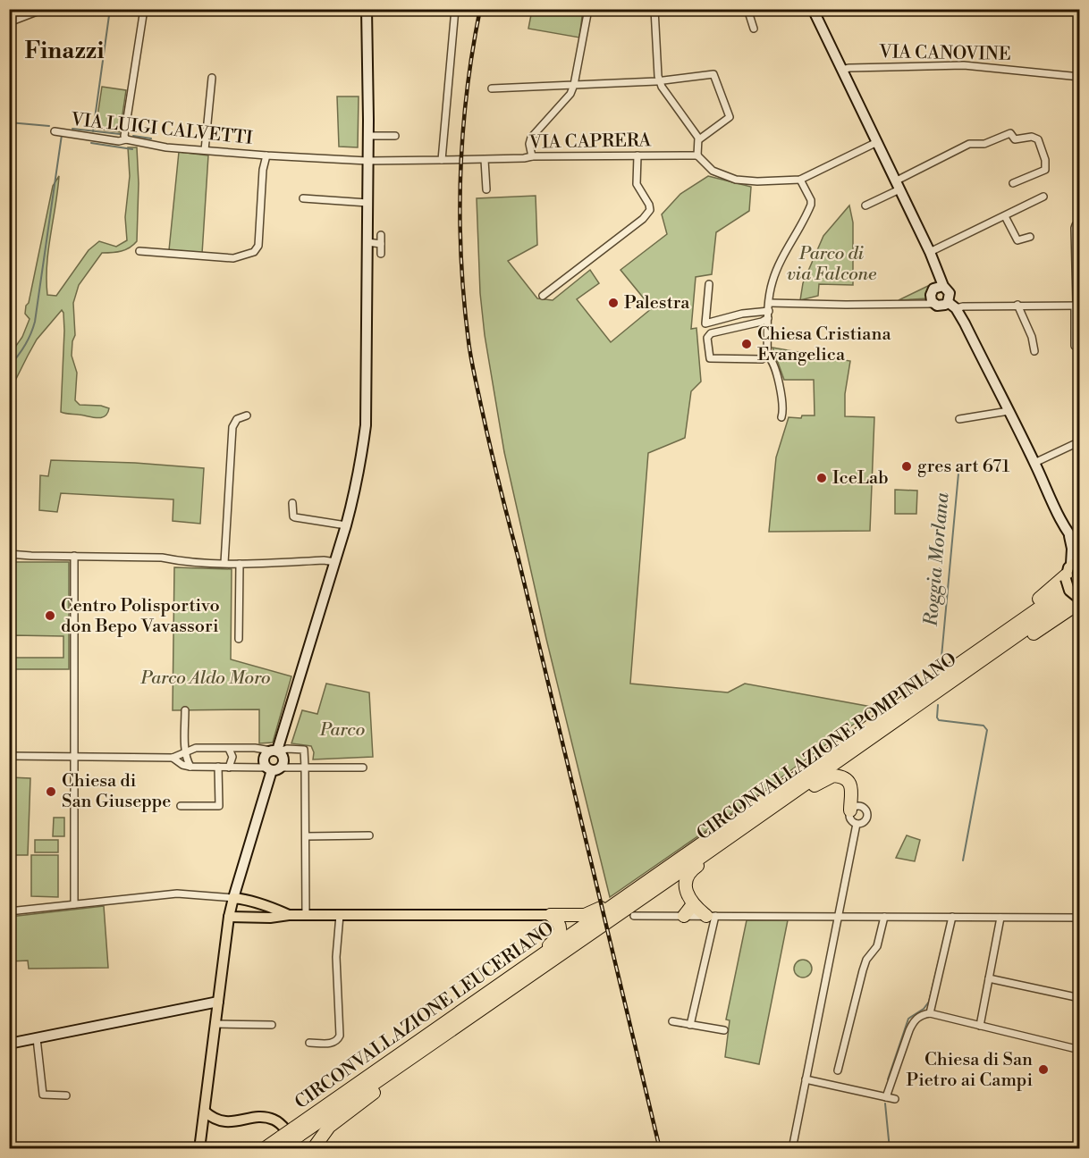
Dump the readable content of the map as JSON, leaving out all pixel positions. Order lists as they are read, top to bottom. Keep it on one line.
{"streets":{"highway":["CIRCONVALLAZIONE POMPINIANO","CIRCONVALLAZIONE LEUCERIANO"],"street":["VIA CANOVINE","VIA LUIGI CALVETTI","VIA CAPRERA"]},"crossings":[["VIA LUIGI CALVETTI","VIA CAPRERA"],["CIRCONVALLAZIONE POMPINIANO","CIRCONVALLAZIONE LEUCERIANO"]],"districts":["Finazzi"],"water":["Roggia Morlana"],"parks":["Parco di via Falcone","Parco Aldo Moro","Parco"],"places":["Palestra","Chiesa Cristiana Evangelica","gres art 671","IceLab","Centro Polisportivo don Bepo Vavassori","Chiesa di San Giuseppe","Chiesa di San Pietro ai Campi"]}
